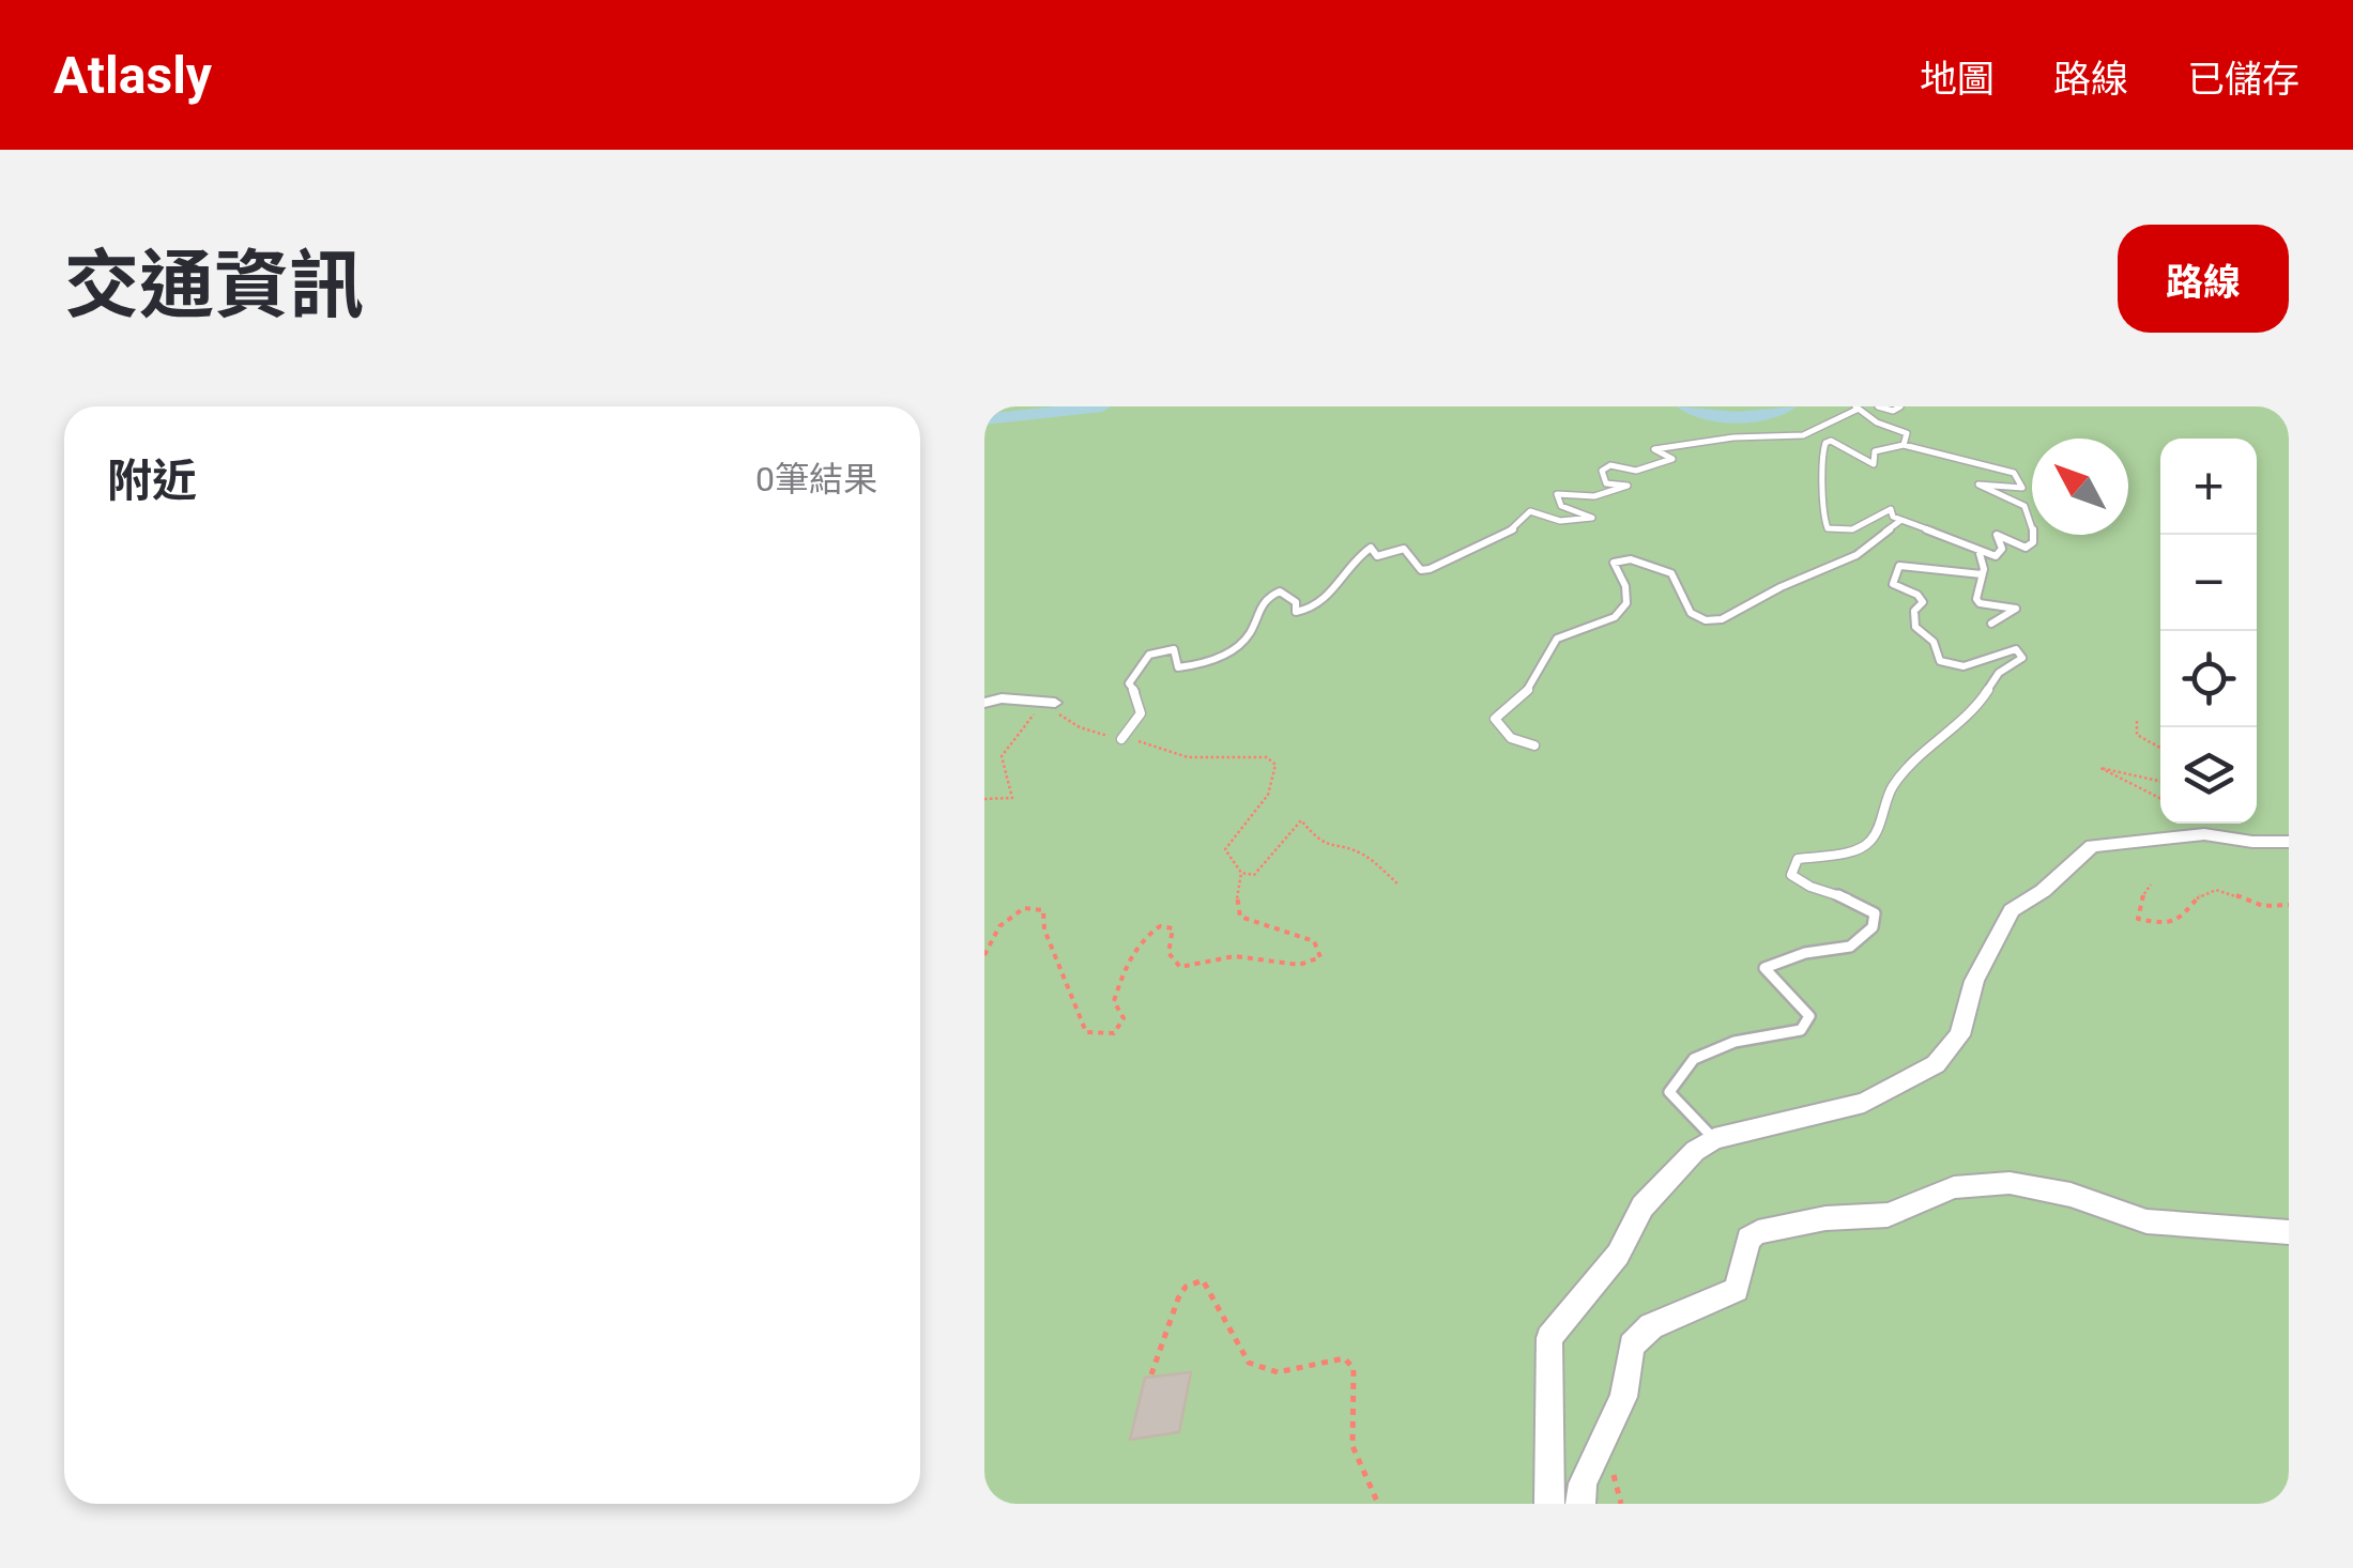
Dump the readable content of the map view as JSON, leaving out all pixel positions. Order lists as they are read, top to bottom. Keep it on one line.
{"north":"top left","page":{"header":"Atlasly","nav":["地圖","路線","已儲存"],"title":"交通資訊","buttons":"路線","heading":["附近","0筆結果"],"map_buttons":["+","−"]}}
